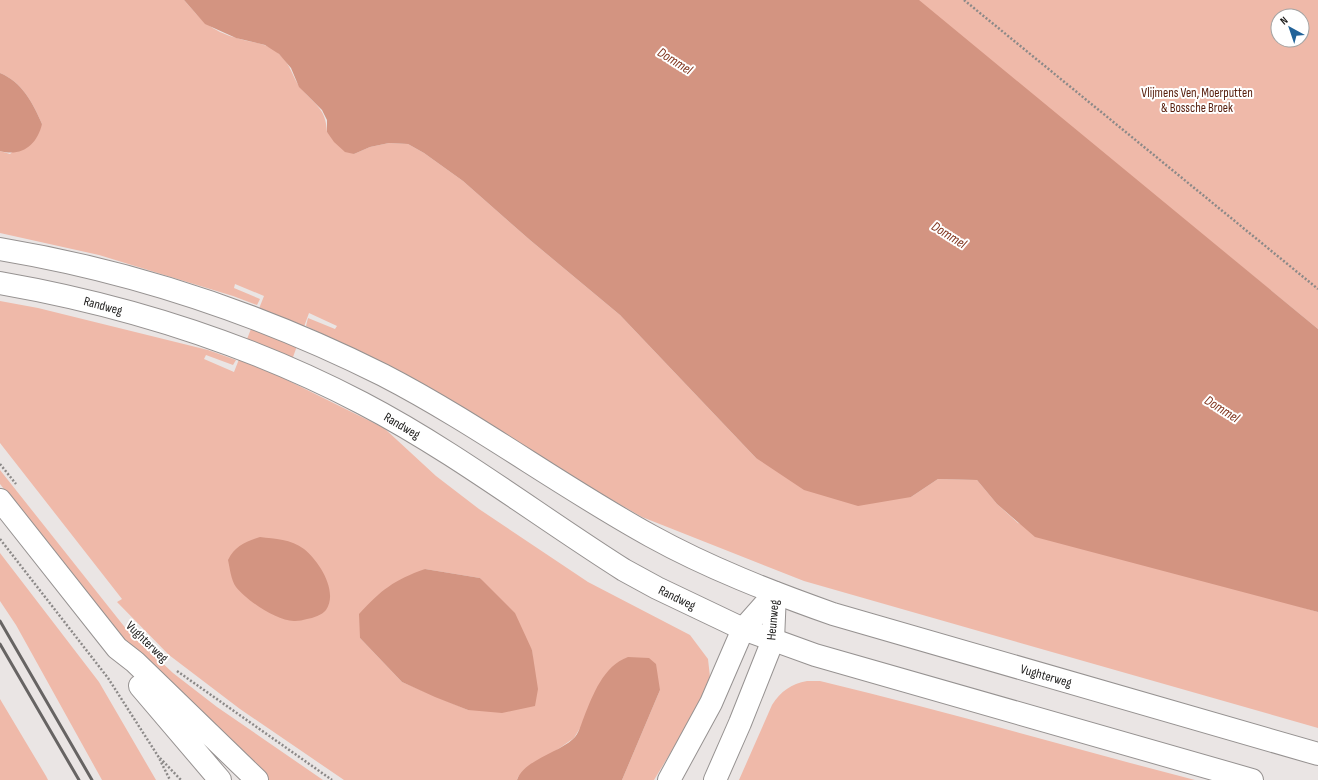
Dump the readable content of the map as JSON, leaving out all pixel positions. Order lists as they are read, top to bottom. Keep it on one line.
{"streets":{"main road":["Randweg","Heunweg","Vughterweg"]},"crossings":[["Randweg","Heunweg"],["Heunweg","Vughterweg"]],"water":["Dommel"],"parks":["Vlijmens Ven, Moerputten & Bossche Broek"],"north":"top left"}
